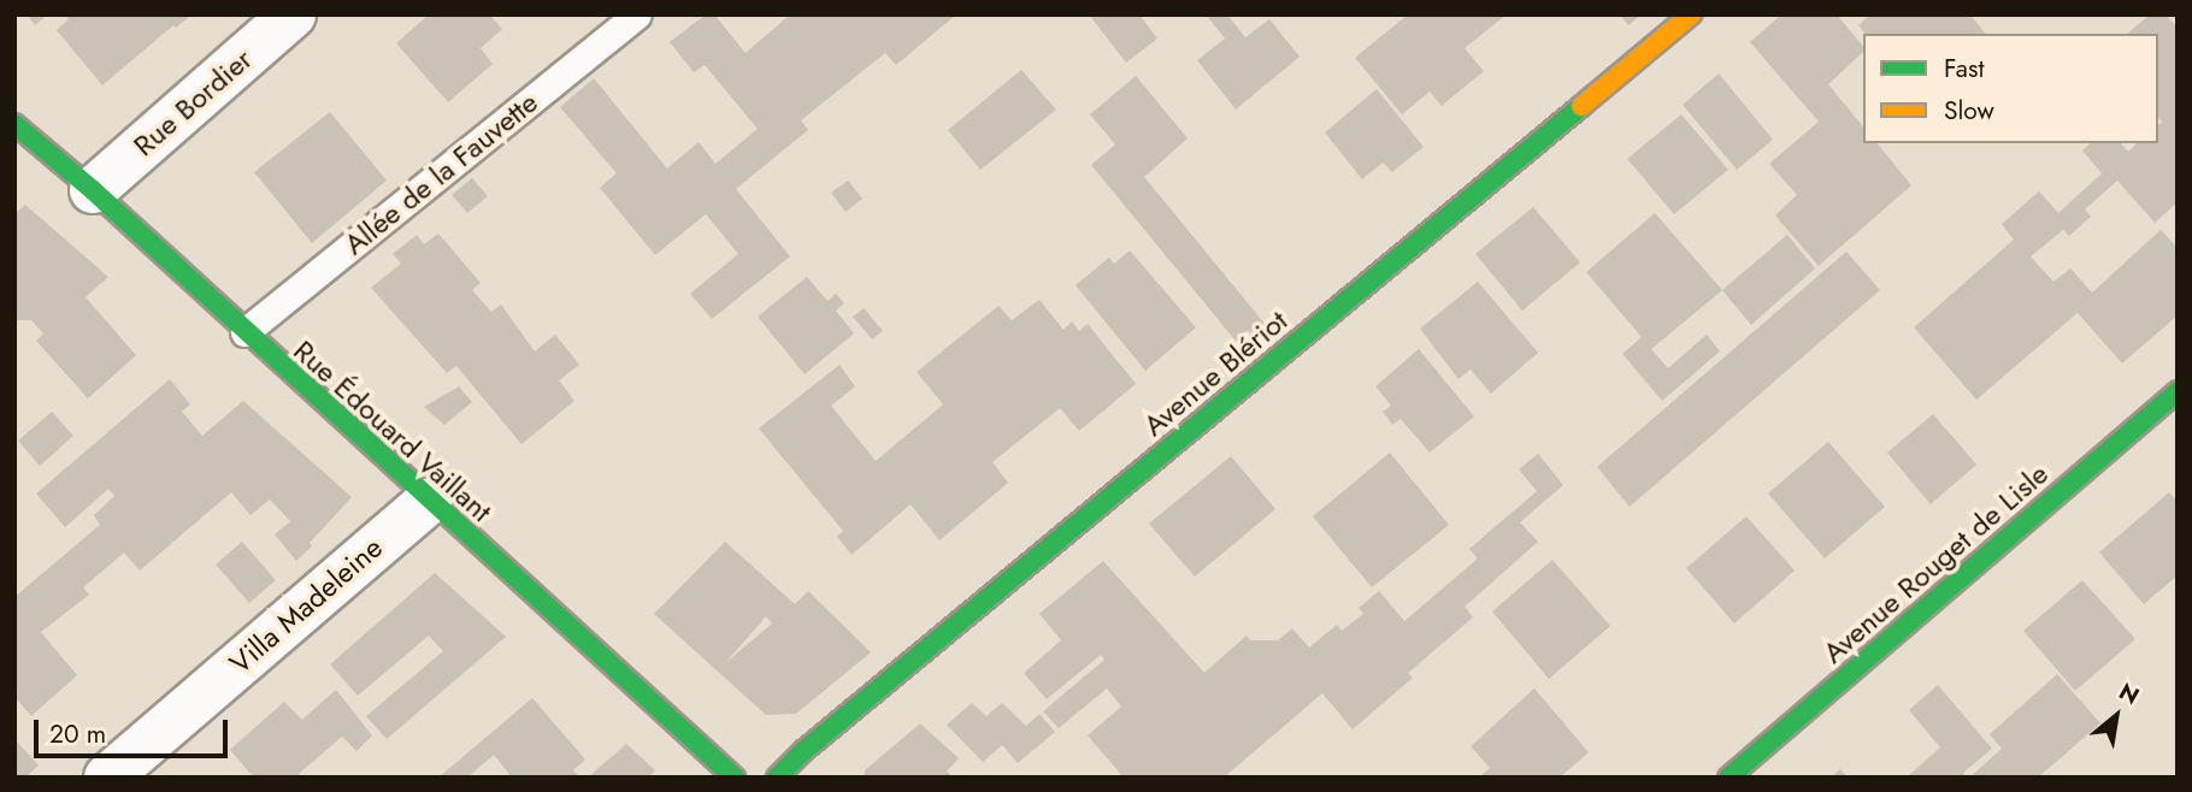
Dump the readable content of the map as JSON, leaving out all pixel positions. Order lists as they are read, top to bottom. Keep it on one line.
{"streets":{"street":["Rue Bordier","Avenue Blériot","Rue Édouard Vaillant","Avenue Rouget de Lisle","Villa Madeleine"],"lane":["Allée de la Fauvette"]},"crossings":[["Rue Bordier","Rue Édouard Vaillant"],["Allée de la Fauvette","Rue Édouard Vaillant"],["Rue Édouard Vaillant","Villa Madeleine"]],"legend":["Fast","Slow"],"scale_bar":"20 m","north":"top right"}
